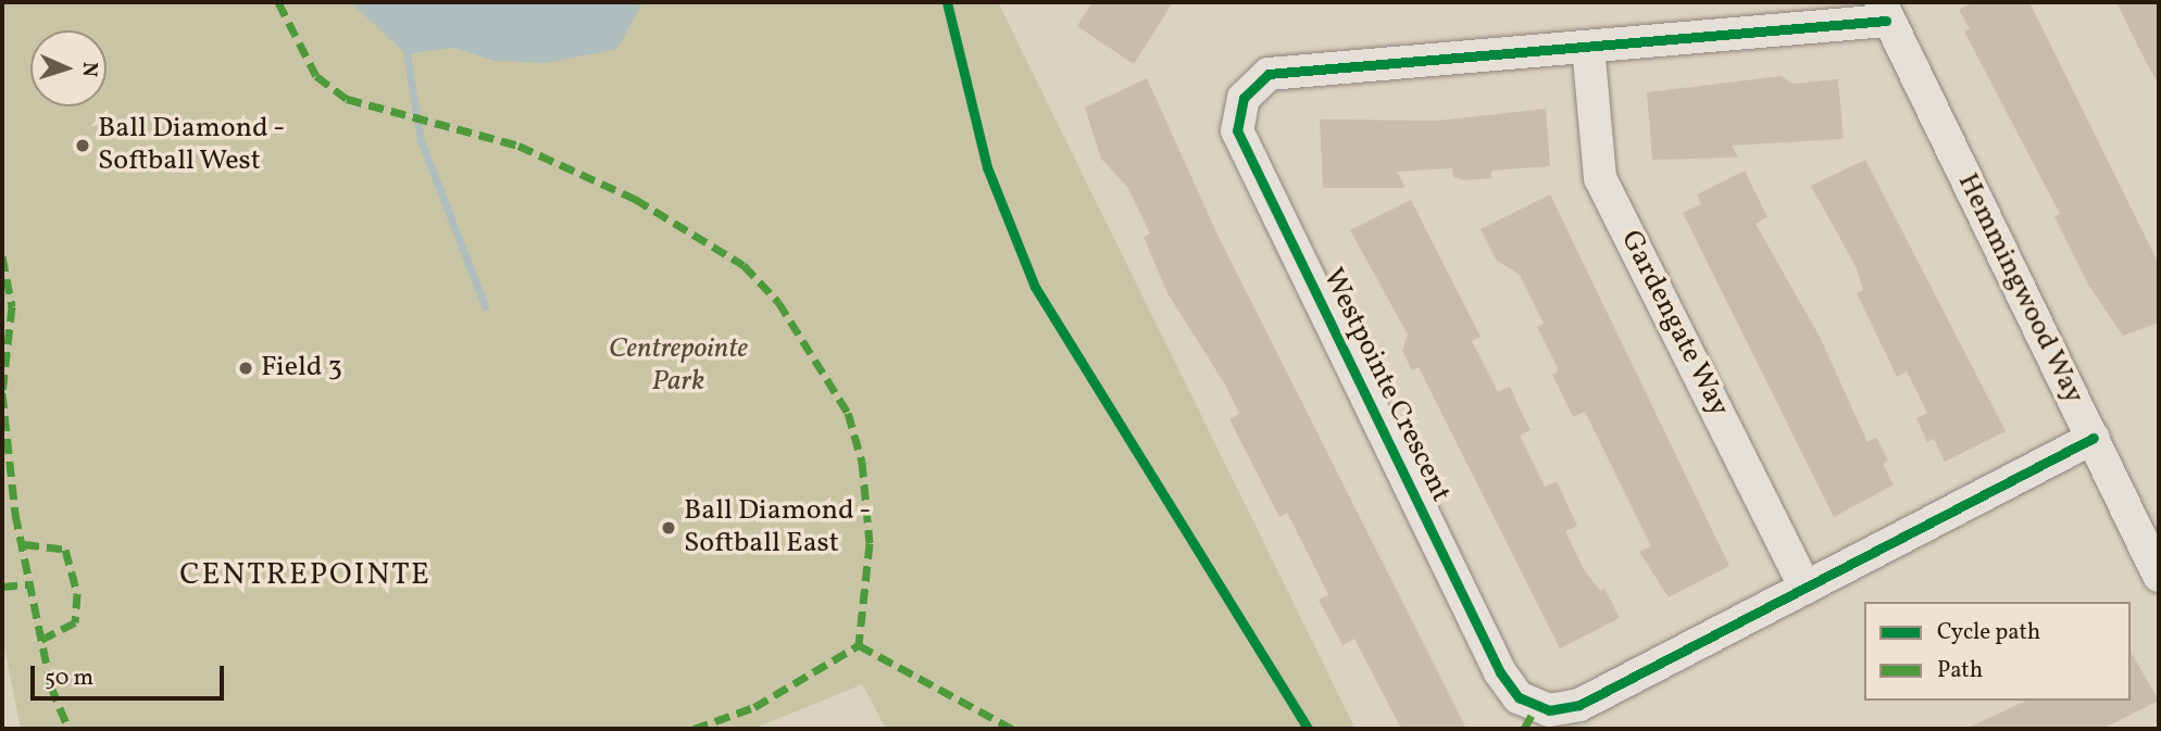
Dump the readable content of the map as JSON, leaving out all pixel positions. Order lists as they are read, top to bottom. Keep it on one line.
{"streets":{"street":["Hemmingwood Way","Gardengate Way","Westpointe Crescent"]},"crossings":[["Hemmingwood Way","Westpointe Crescent"],["Gardengate Way","Westpointe Crescent"]],"districts":["CENTREPOINTE"],"parks":["Centrepointe Park"],"places":["Ball Diamond - Softball West","Field 3","Ball Diamond - Softball East"],"legend":["Cycle path","Path"],"scale_bar":"50 m","north":"right"}
